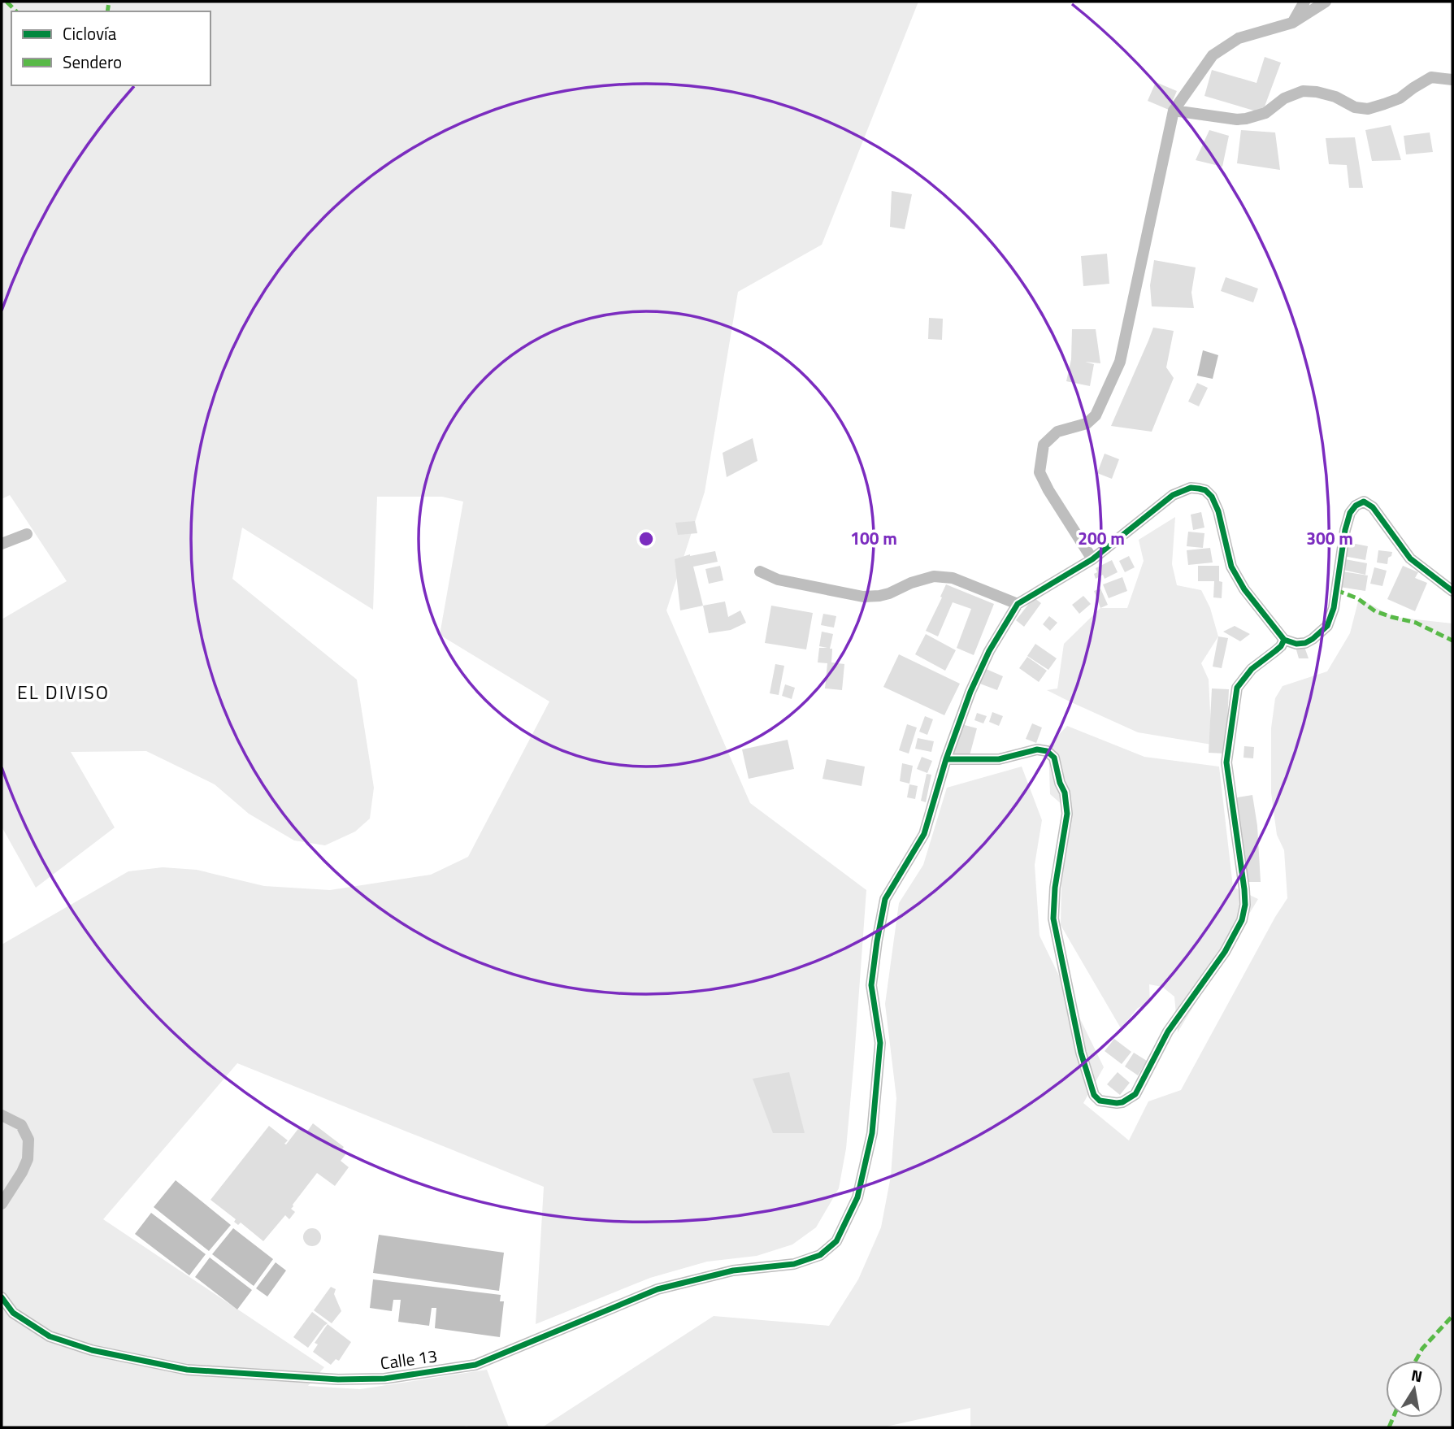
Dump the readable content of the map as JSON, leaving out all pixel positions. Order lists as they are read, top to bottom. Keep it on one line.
{"streets":{"street":["Calle 13"]},"districts":["EL DIVISO"],"legend":["Ciclovía","Sendero"],"north":"top","rings":["100 m","200 m","300 m"]}
